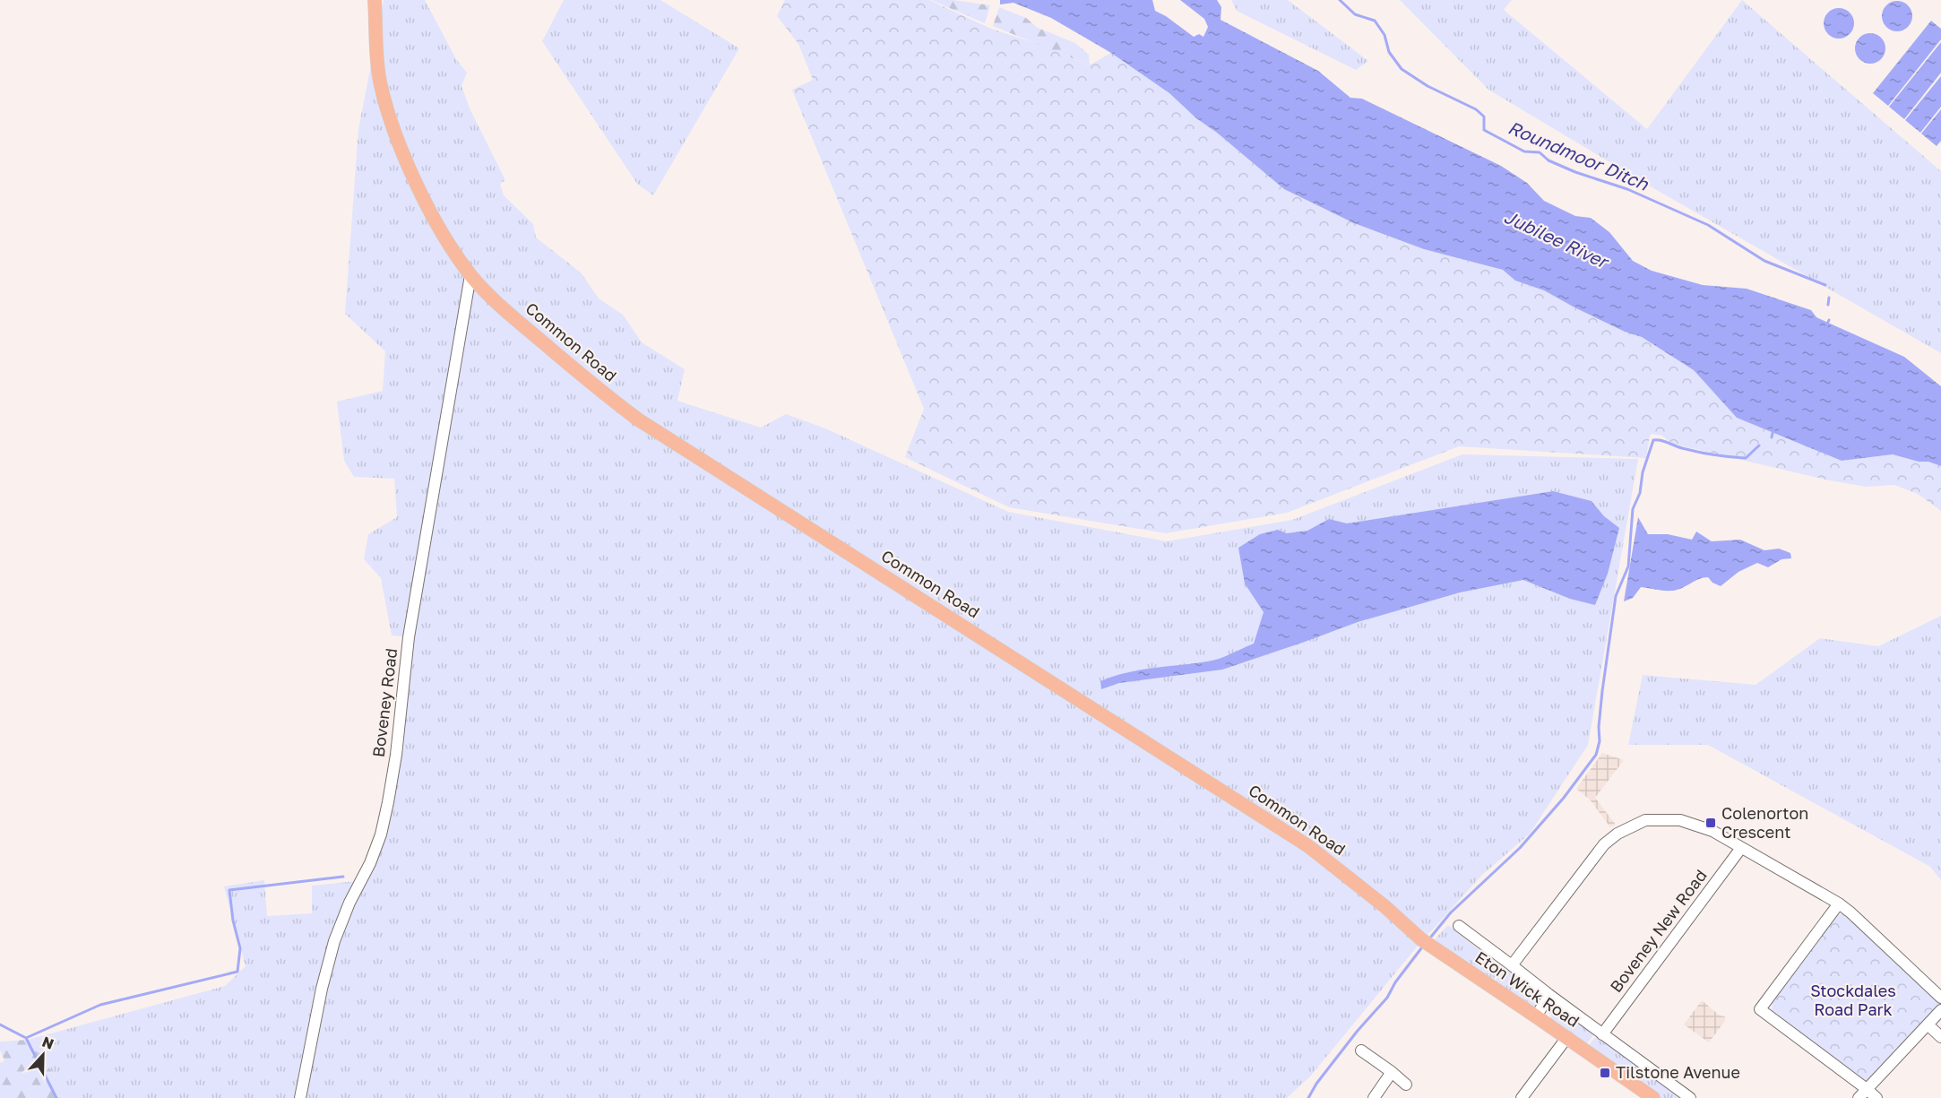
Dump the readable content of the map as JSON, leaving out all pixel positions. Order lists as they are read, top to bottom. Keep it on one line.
{"streets":{"main road":["Common Road","Eton Wick Road"],"street":["Boveney Road","Boveney New Road"]},"crossings":[["Common Road","Boveney Road"],["Common Road","Eton Wick Road"]],"water":["Roundmoor Ditch","Jubilee River"],"parks":["Stockdales Road Park"],"places":{"transit":["Colenorton Crescent","Tilstone Avenue"]},"north":"top"}
